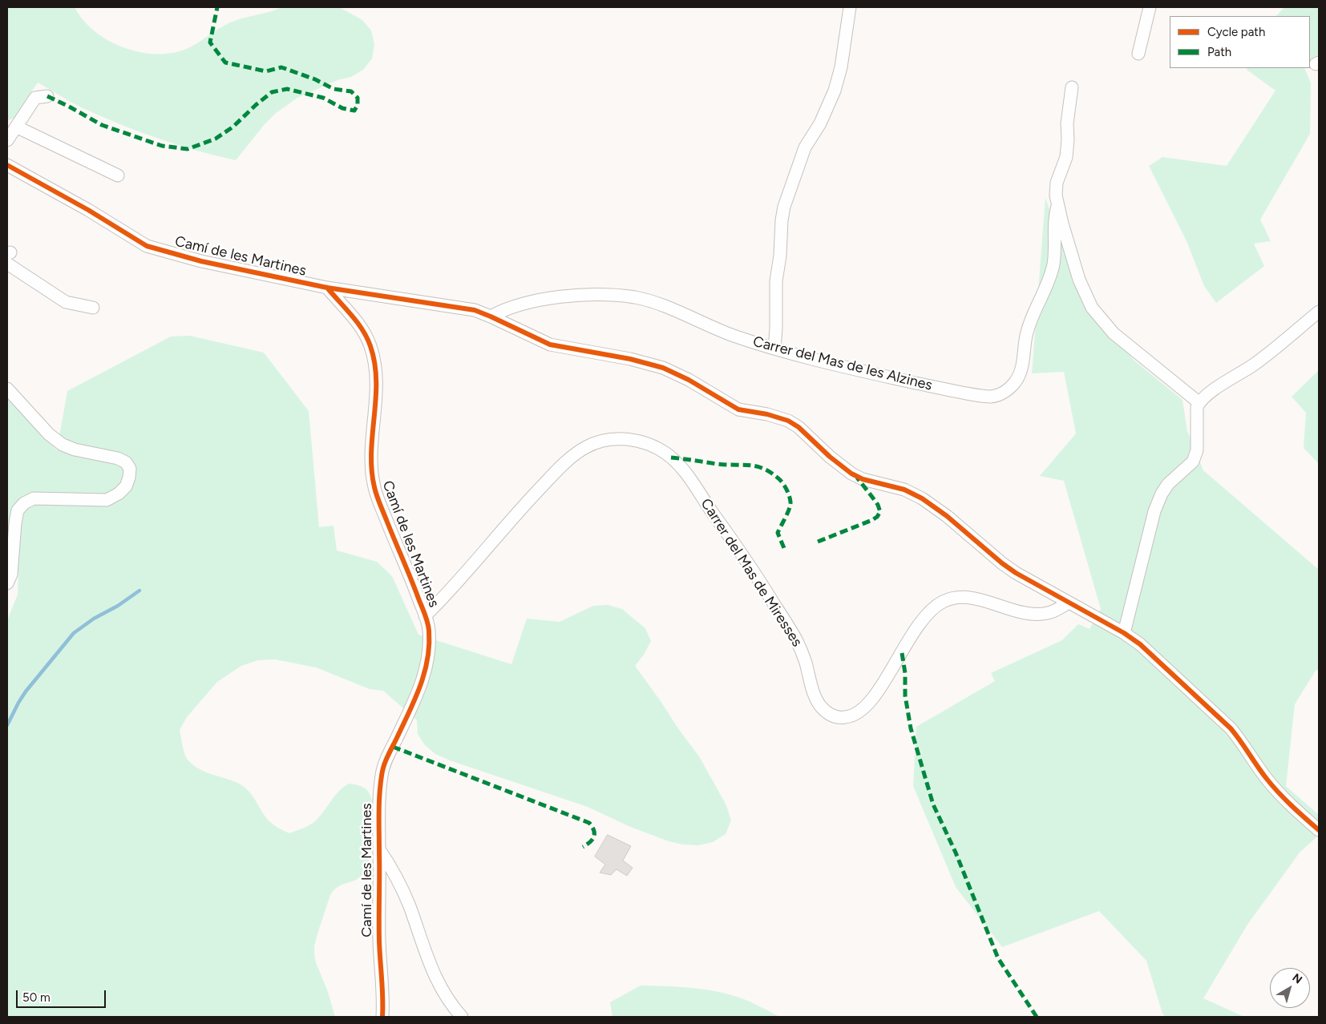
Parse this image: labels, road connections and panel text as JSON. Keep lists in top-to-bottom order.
{
  "streets": {
    "street": ["Camí de les Martines", "Carrer del Mas de les Alzines", "Carrer del Mas de Miresses"]
  },
  "crossings": [
    ["Camí de les Martines", "Carrer del Mas de Miresses"]
  ],
  "legend": ["Cycle path", "Path"],
  "scale_bar": "50 m",
  "north": "top right"
}
